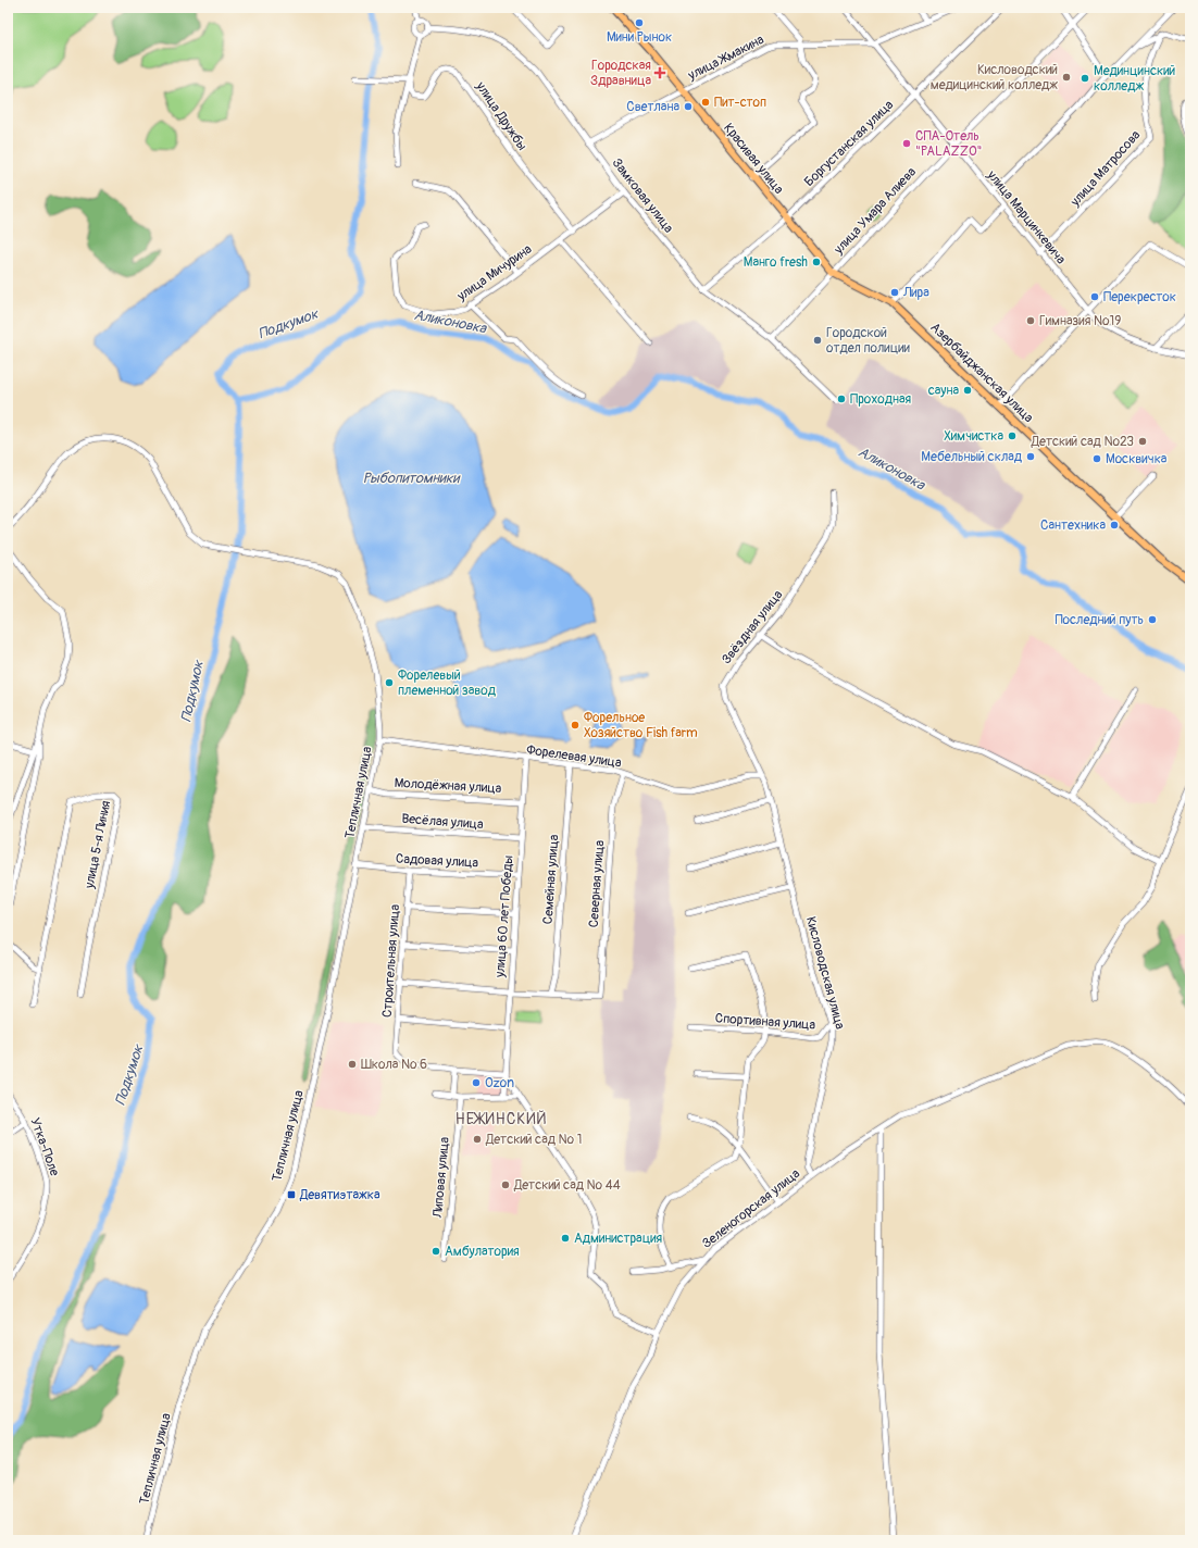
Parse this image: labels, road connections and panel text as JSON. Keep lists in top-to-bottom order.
{
  "streets": {
    "main road": ["Красивая улица", "Азербайджанская улица"],
    "street": [
      "улица Жмакина",
      "улица Дружбы",
      "Боргустанская улица",
      "улица Матросова",
      "Замковая улица",
      "улица Умара Алиева",
      "улица Марцинкевича",
      "улица Мичурина",
      "Звёздная улица",
      "Форелевая улица",
      "Молодёжная улица",
      "Тепличная улица",
      "Весёлая улица",
      "улица 5-я Линия",
      "Садовая улица",
      "Семейная улица",
      "Северная улица",
      "улица 60 лет Победы",
      "Строительная улица",
      "Кисловодская улица",
      "Спортивная улица",
      "Утка-Поле",
      "Липовая улица",
      "Зеленогорская улица"
    ]
  },
  "crossings": [
    ["улица Жмакина", "Красивая улица"],
    ["улица Жмакина", "Замковая улица"],
    ["улица Жмакина", "улица Марцинкевича"],
    ["улица Дружбы", "улица Мичурина"],
    ["Боргустанская улица", "Красивая улица"],
    ["Боргустанская улица", "Замковая улица"],
    ["Боргустанская улица", "улица Марцинкевича"],
    ["Красивая улица", "улица Умара Алиева"],
    ["Красивая улица", "Азербайджанская улица"],
    ["улица Матросова", "улица Марцинкевича"],
    ["Замковая улица", "улица Умара Алиева"],
    ["Замковая улица", "улица Мичурина"],
    ["улица Умара Алиева", "улица Марцинкевича"],
    ["Звёздная улица", "Форелевая улица"],
    ["Звёздная улица", "Кисловодская улица"],
    ["Форелевая улица", "Тепличная улица"],
    ["Форелевая улица", "Семейная улица"],
    ["Форелевая улица", "Северная улица"],
    ["Форелевая улица", "улица 60 лет Победы"],
    ["Форелевая улица", "Кисловодская улица"],
    ["Молодёжная улица", "Тепличная улица"],
    ["Молодёжная улица", "улица 60 лет Победы"],
    ["Тепличная улица", "Весёлая улица"],
    ["Тепличная улица", "Садовая улица"],
    ["Весёлая улица", "улица 60 лет Победы"],
    ["Садовая улица", "улица 60 лет Победы"],
    ["Садовая улица", "Строительная улица"],
    ["Семейная улица", "Северная улица"],
    ["Кисловодская улица", "Спортивная улица"],
    ["Кисловодская улица", "Зеленогорская улица"]
  ],
  "districts": ["НЕЖИНСКИЙ"],
  "water": ["Аликоновка", "Подкумок", "Рыбопитомники"],
  "places": {
    "other": [
      "Мини Рынок",
      "Кисловодский медицинский колледж",
      "Мединцинский колледж",
      "Пит-стоп",
      "Светлана",
      "СПА-Отель \"PALAZZO\"",
      "Манго fresh",
      "Лира",
      "Перекресток",
      "Гимназия №19",
      "Городской отдел полиции",
      "сауна",
      "Проходная",
      "Химчистка",
      "Детский сад №23",
      "Мебельный склад",
      "Москвичка",
      "Сантехника",
      "Последний путь",
      "Форелевый племенной завод",
      "Форельное Хозяйство Fish farm",
      "Школа № 6",
      "Ozon",
      "Детский сад № 1",
      "Детский сад № 44",
      "Администрация",
      "Амбулатория"
    ],
    "health": ["Городская Здравница"],
    "transit": ["Девятиэтажка"]
  }
}
